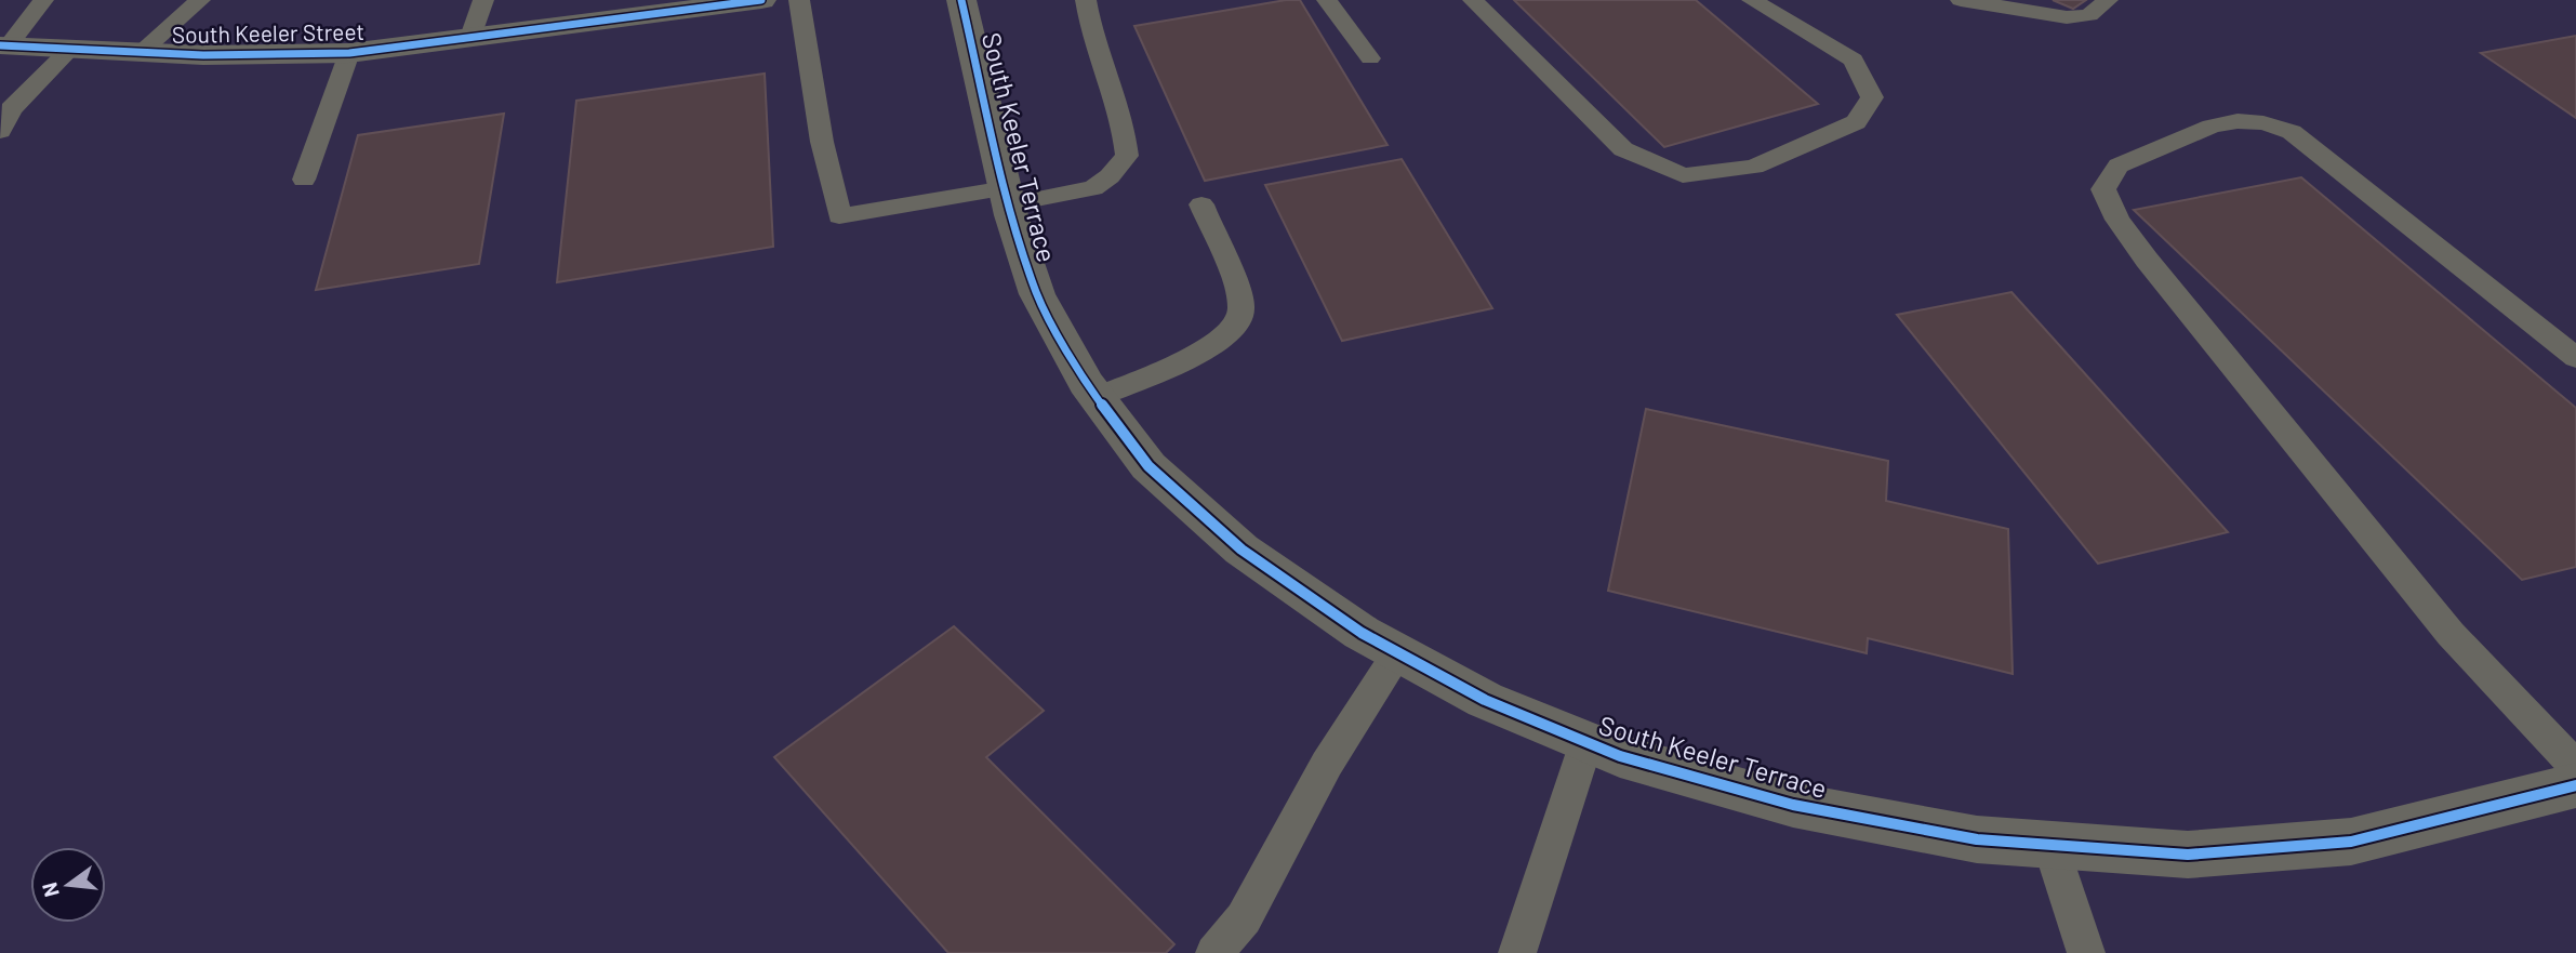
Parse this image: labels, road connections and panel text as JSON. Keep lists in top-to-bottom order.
{
  "streets": {
    "street": ["South Keeler Street", "South Keeler Terrace"]
  },
  "north": "left"
}
